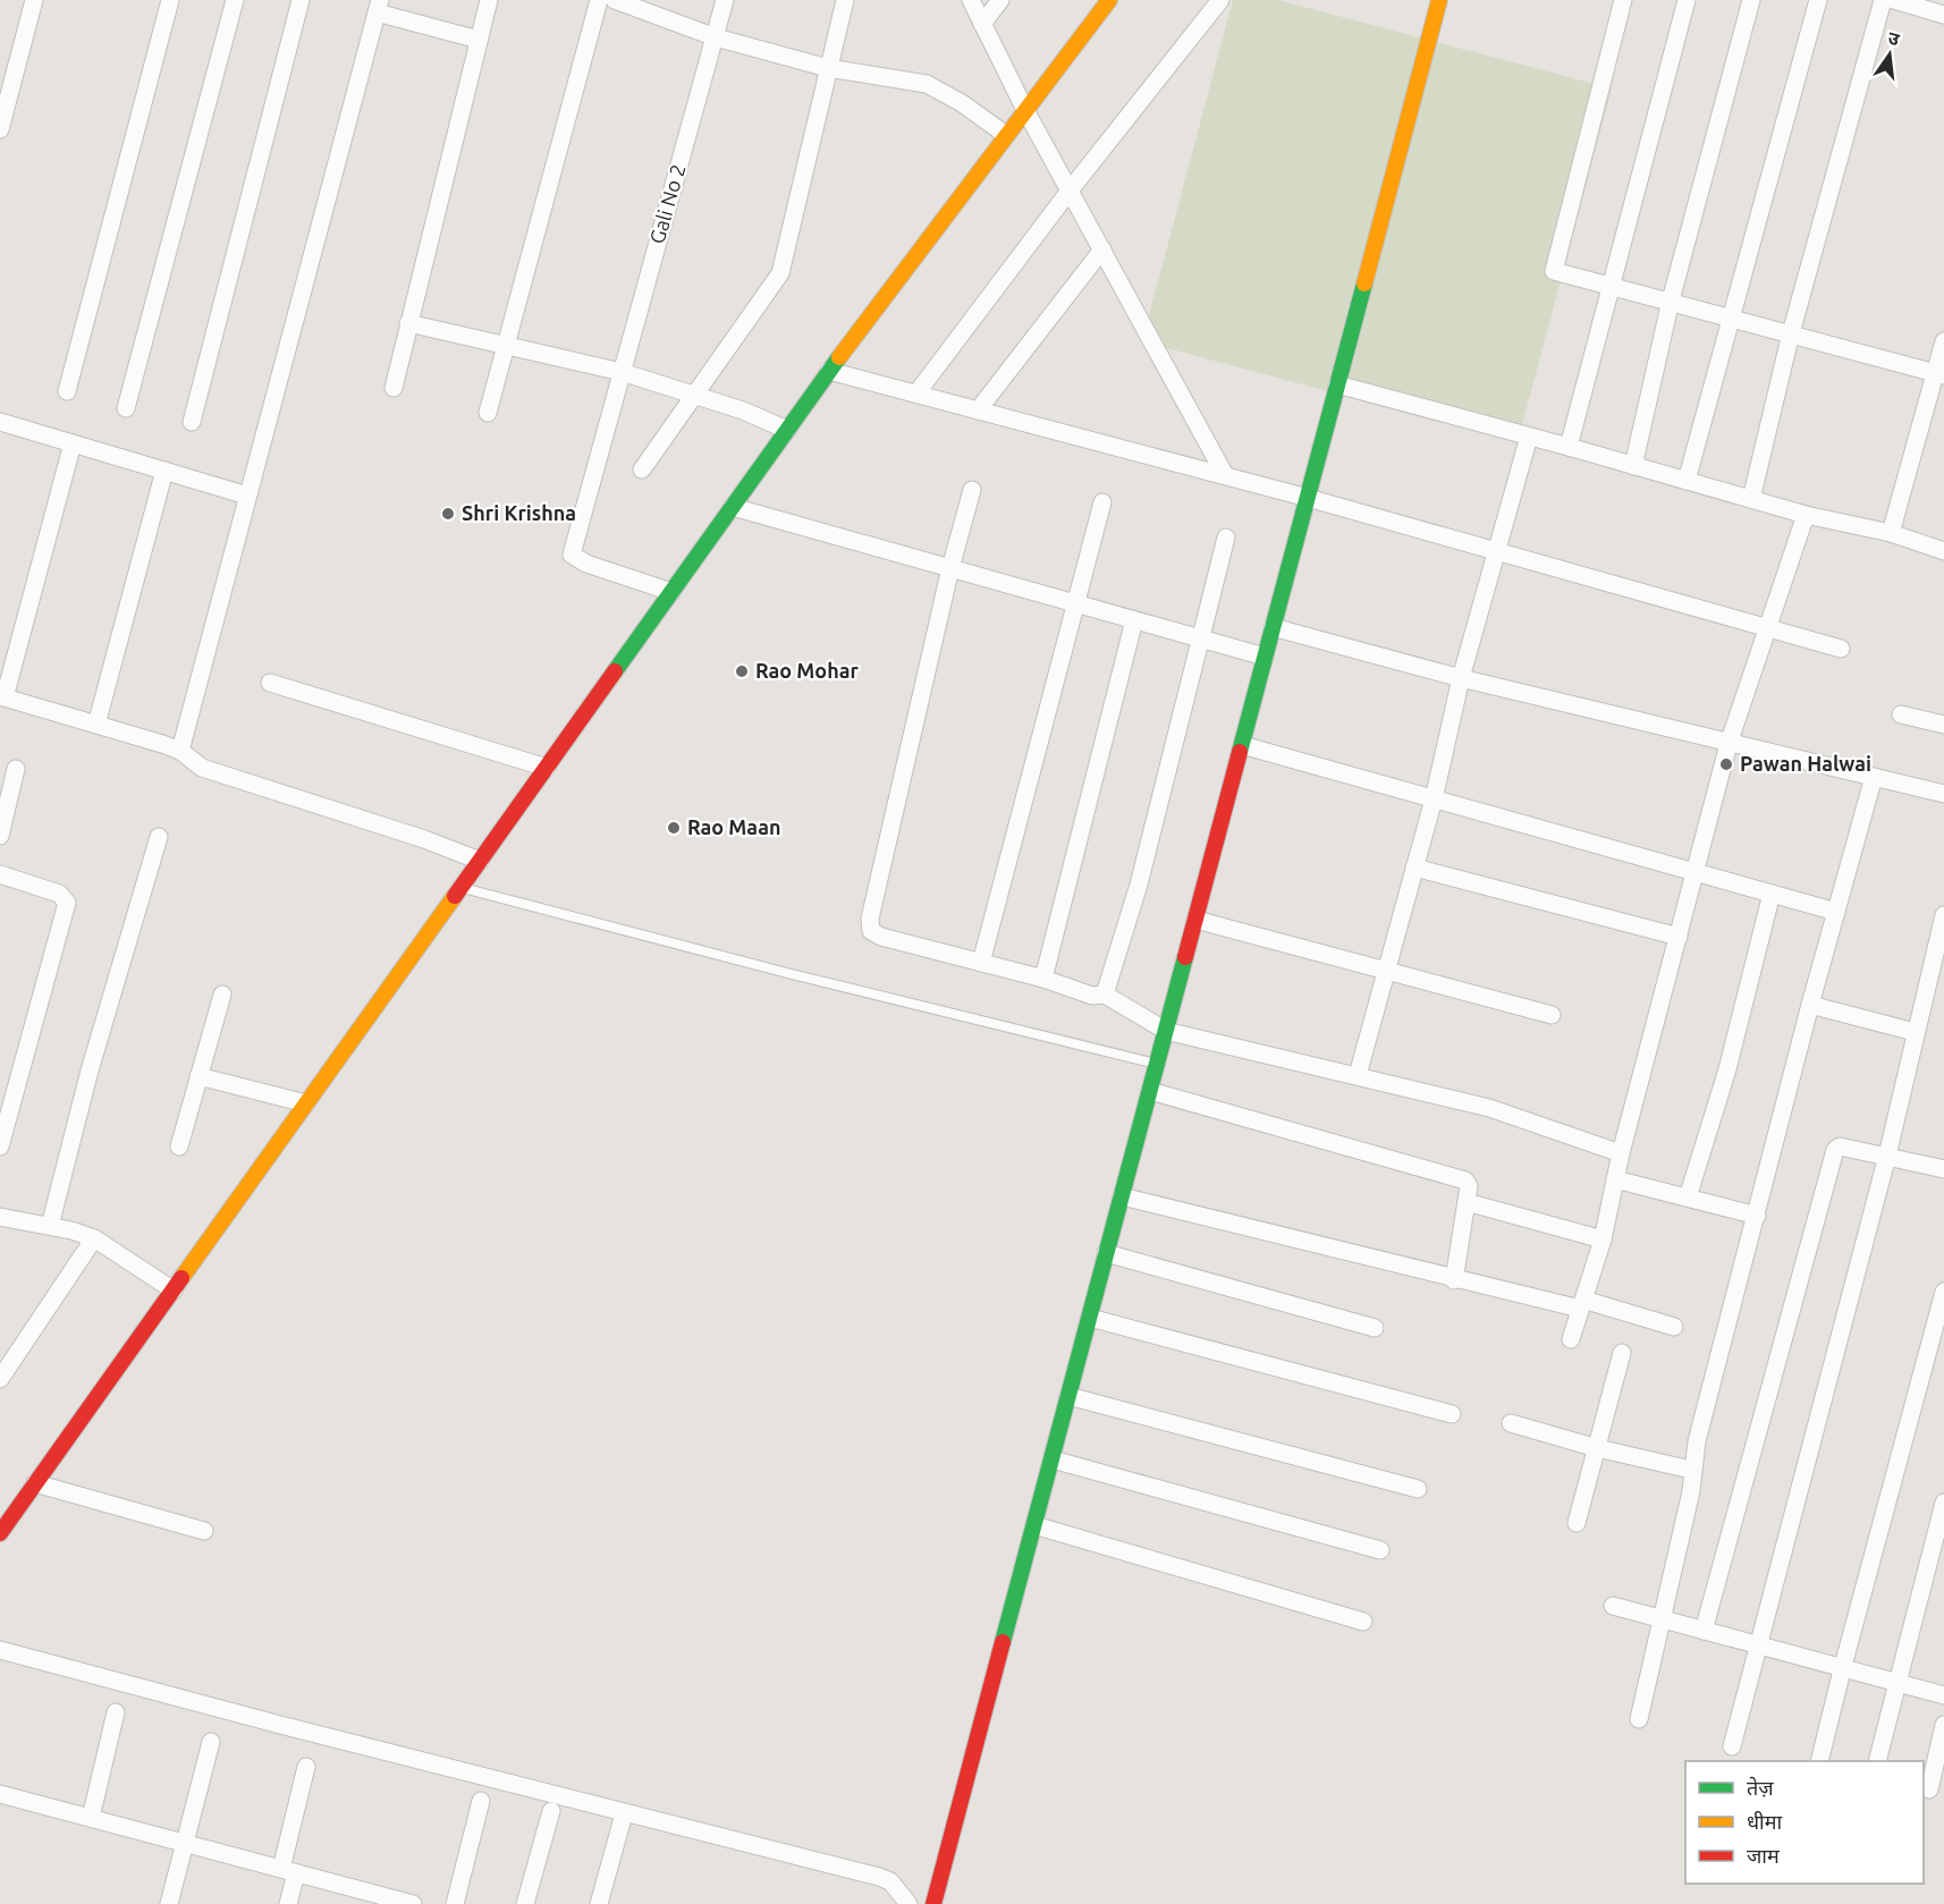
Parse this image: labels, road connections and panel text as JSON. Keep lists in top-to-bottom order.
{
  "streets": {
    "street": ["Gali No 2"]
  },
  "places": [
    "Shri Krishna",
    "Rao Mohar",
    "Pawan Halwai",
    "Rao Maan"
  ],
  "legend": ["तेज़", "धीमा", "जाम"],
  "north": "top"
}
